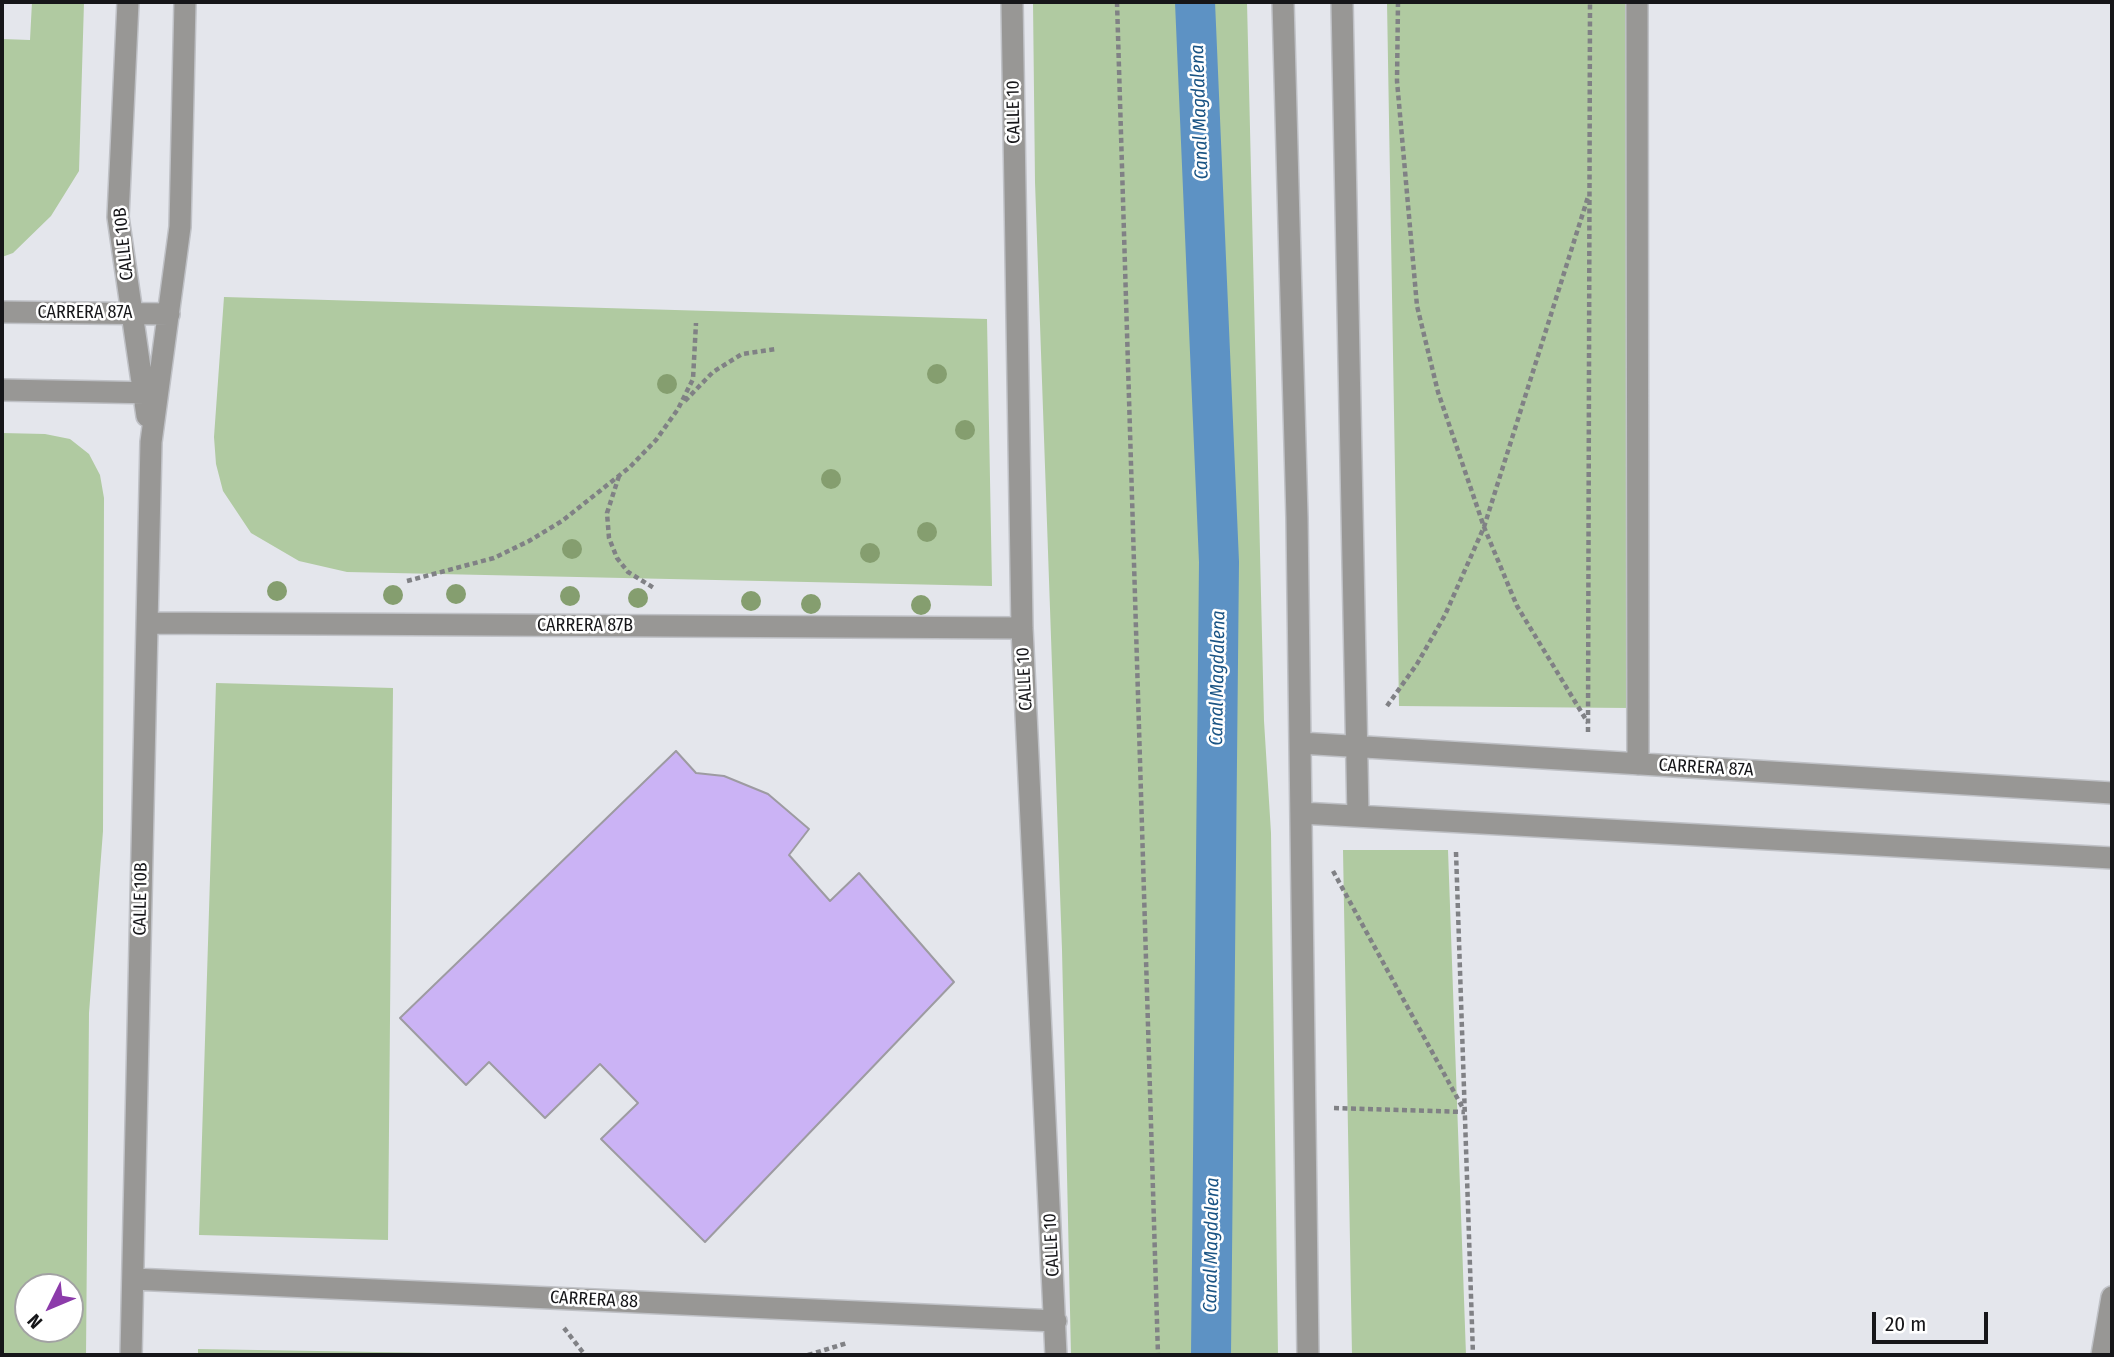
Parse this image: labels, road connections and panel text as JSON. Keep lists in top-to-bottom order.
{
  "streets": {
    "street": [
      "CALLE 10",
      "CALLE 10B",
      "CARRERA 87A",
      "CARRERA 87B",
      "CARRERA 88"
    ]
  },
  "crossings": [
    ["CALLE 10", "CARRERA 87B"],
    ["CALLE 10", "CARRERA 88"],
    ["CALLE 10B", "CARRERA 87A"],
    ["CALLE 10B", "CARRERA 87B"],
    ["CALLE 10B", "CARRERA 88"]
  ],
  "water": ["Canal Magdalena"],
  "scale_bar": "20 m",
  "north": "bottom left"
}
